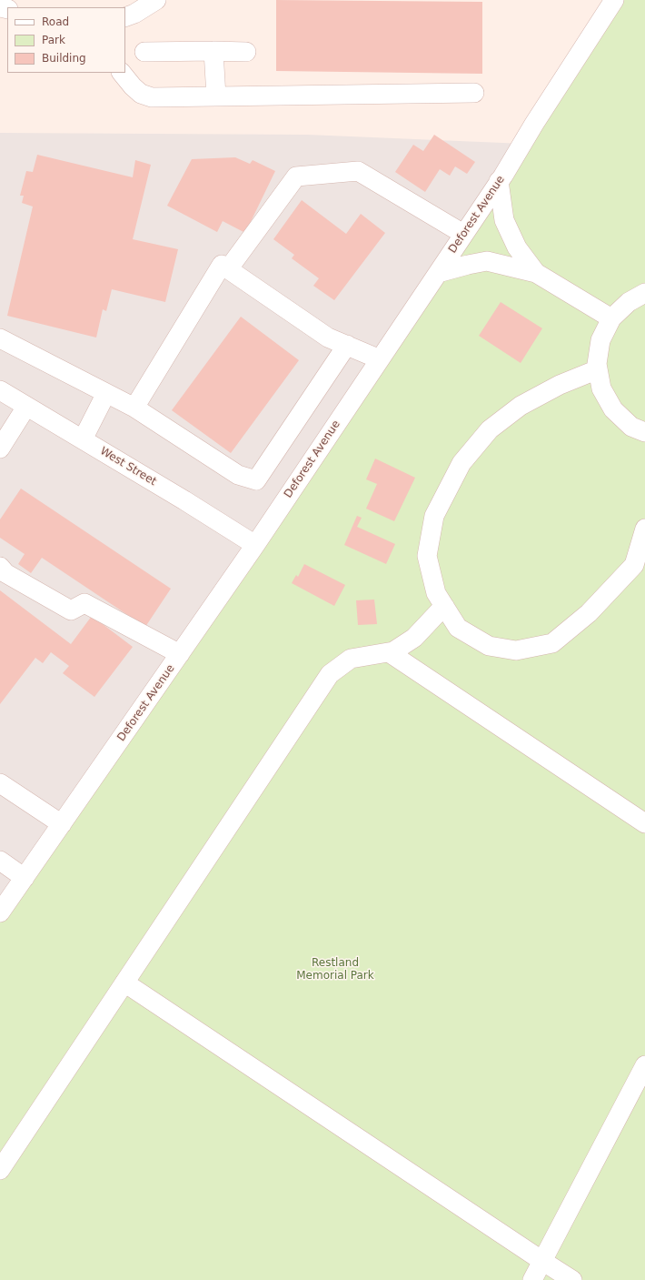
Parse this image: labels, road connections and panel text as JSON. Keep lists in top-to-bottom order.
{
  "streets": {
    "street": ["Deforest Avenue", "West Street"]
  },
  "crossings": [
    ["Deforest Avenue", "West Street"]
  ],
  "parks": ["Restland Memorial Park"],
  "legend": ["Road", "Park", "Building"]
}
